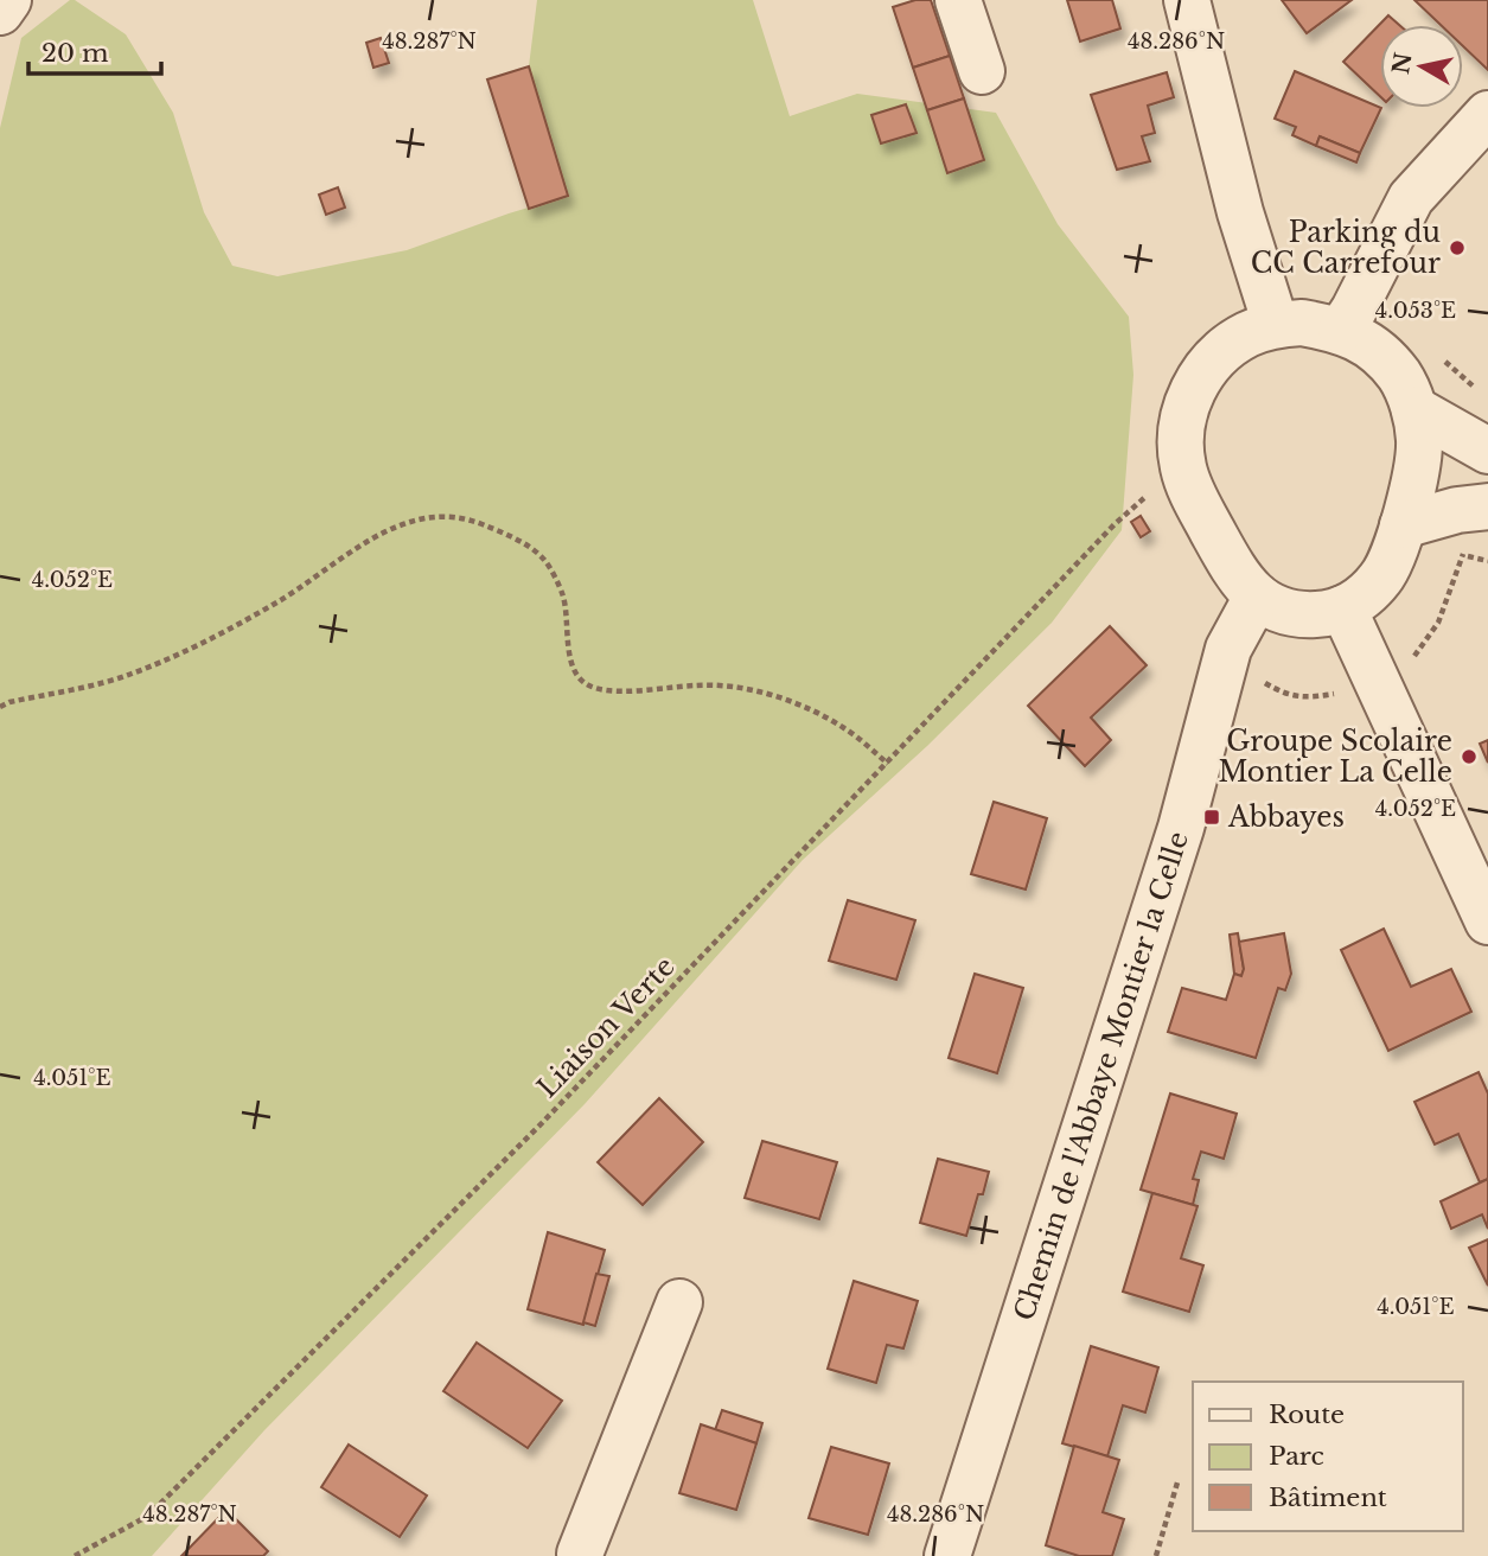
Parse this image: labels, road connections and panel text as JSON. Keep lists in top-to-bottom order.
{
  "streets": {
    "street": ["Chemin de l'Abbaye Montier la Celle"],
    "path": ["Liaison Verte"]
  },
  "places": {
    "other": ["Parking du CC Carrefour", "Groupe Scolaire Montier La Celle"],
    "transit": ["Abbayes"]
  },
  "legend": ["Route", "Parc", "Bâtiment"],
  "scale_bar": "20 m",
  "north": "left",
  "coordinates": [
    "48.287°N",
    "48.286°N",
    "4.053°E",
    "4.052°E",
    "4.051°E"
  ]
}
